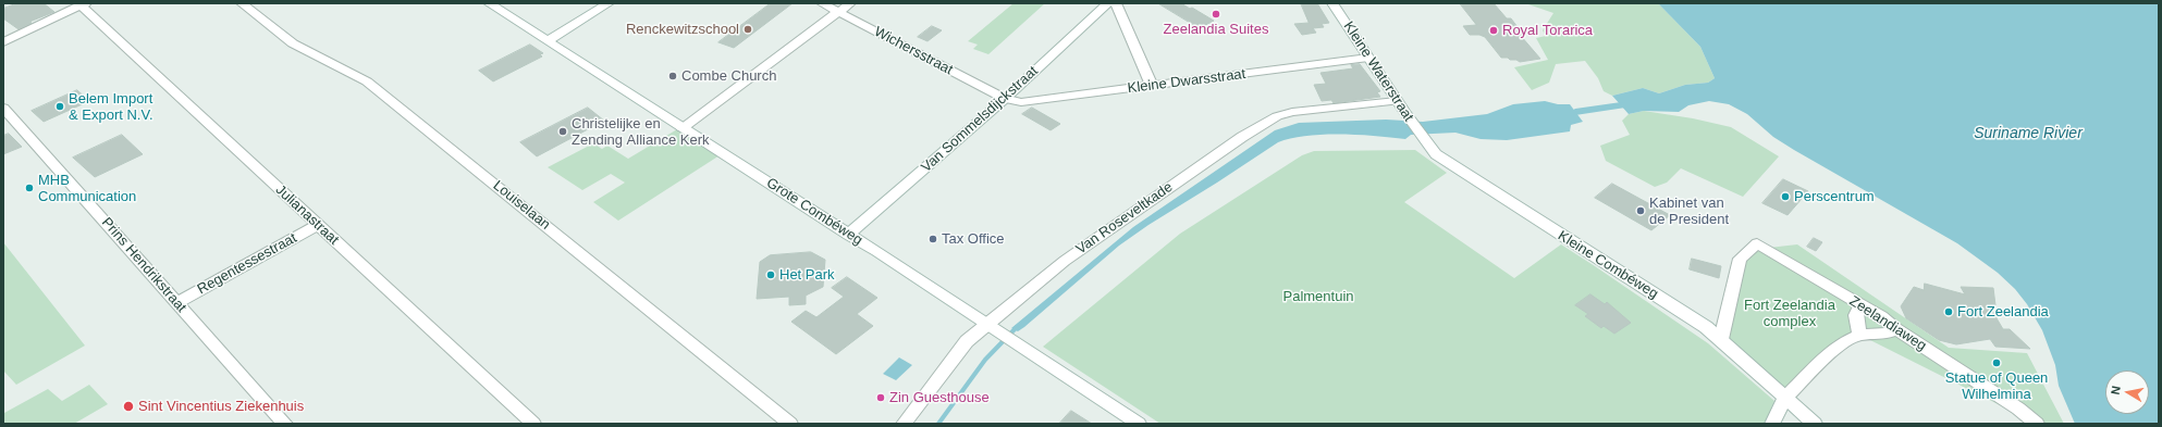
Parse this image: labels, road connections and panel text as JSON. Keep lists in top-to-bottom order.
{
  "streets": {
    "street": [
      "Wichersstraat",
      "Kleine Waterstraat",
      "Kleine Dwarsstraat",
      "Van Sommelsdijckstraat",
      "Louiselaan",
      "Grote Combéweg",
      "Julianastraat",
      "Van Roseveltkade",
      "Regentessestraat",
      "Prins Hendrikstraat",
      "Kleine Combéweg",
      "Zeelandiaweg"
    ]
  },
  "crossings": [
    ["Wichersstraat", "Kleine Dwarsstraat"],
    ["Wichersstraat", "Van Sommelsdijckstraat"],
    ["Kleine Waterstraat", "Kleine Dwarsstraat"],
    ["Kleine Waterstraat", "Van Roseveltkade"],
    ["Kleine Waterstraat", "Kleine Combéweg"],
    ["Kleine Dwarsstraat", "Van Sommelsdijckstraat"],
    ["Van Sommelsdijckstraat", "Grote Combéweg"],
    ["Grote Combéweg", "Van Roseveltkade"],
    ["Julianastraat", "Regentessestraat"],
    ["Regentessestraat", "Prins Hendrikstraat"],
    ["Kleine Combéweg", "Zeelandiaweg"]
  ],
  "water": ["Suriname Rivier"],
  "parks": ["Palmentuin", "Fort Zeelandia complex"],
  "places": [
    "Zeelandia Suites",
    "Renckewitzschool",
    "Royal Torarica",
    "Combe Church",
    "Belem Import & Export N.V.",
    "Christelijke en Zending Alliance Kerk",
    "MHB Communication",
    "Perscentrum",
    "Kabinet van de President",
    "Tax Office",
    "Het Park",
    "Fort Zeelandia",
    "Statue of Queen Wilhelmina",
    "Zin Guesthouse",
    "Sint Vincentius Ziekenhuis"
  ],
  "north": "left"
}
